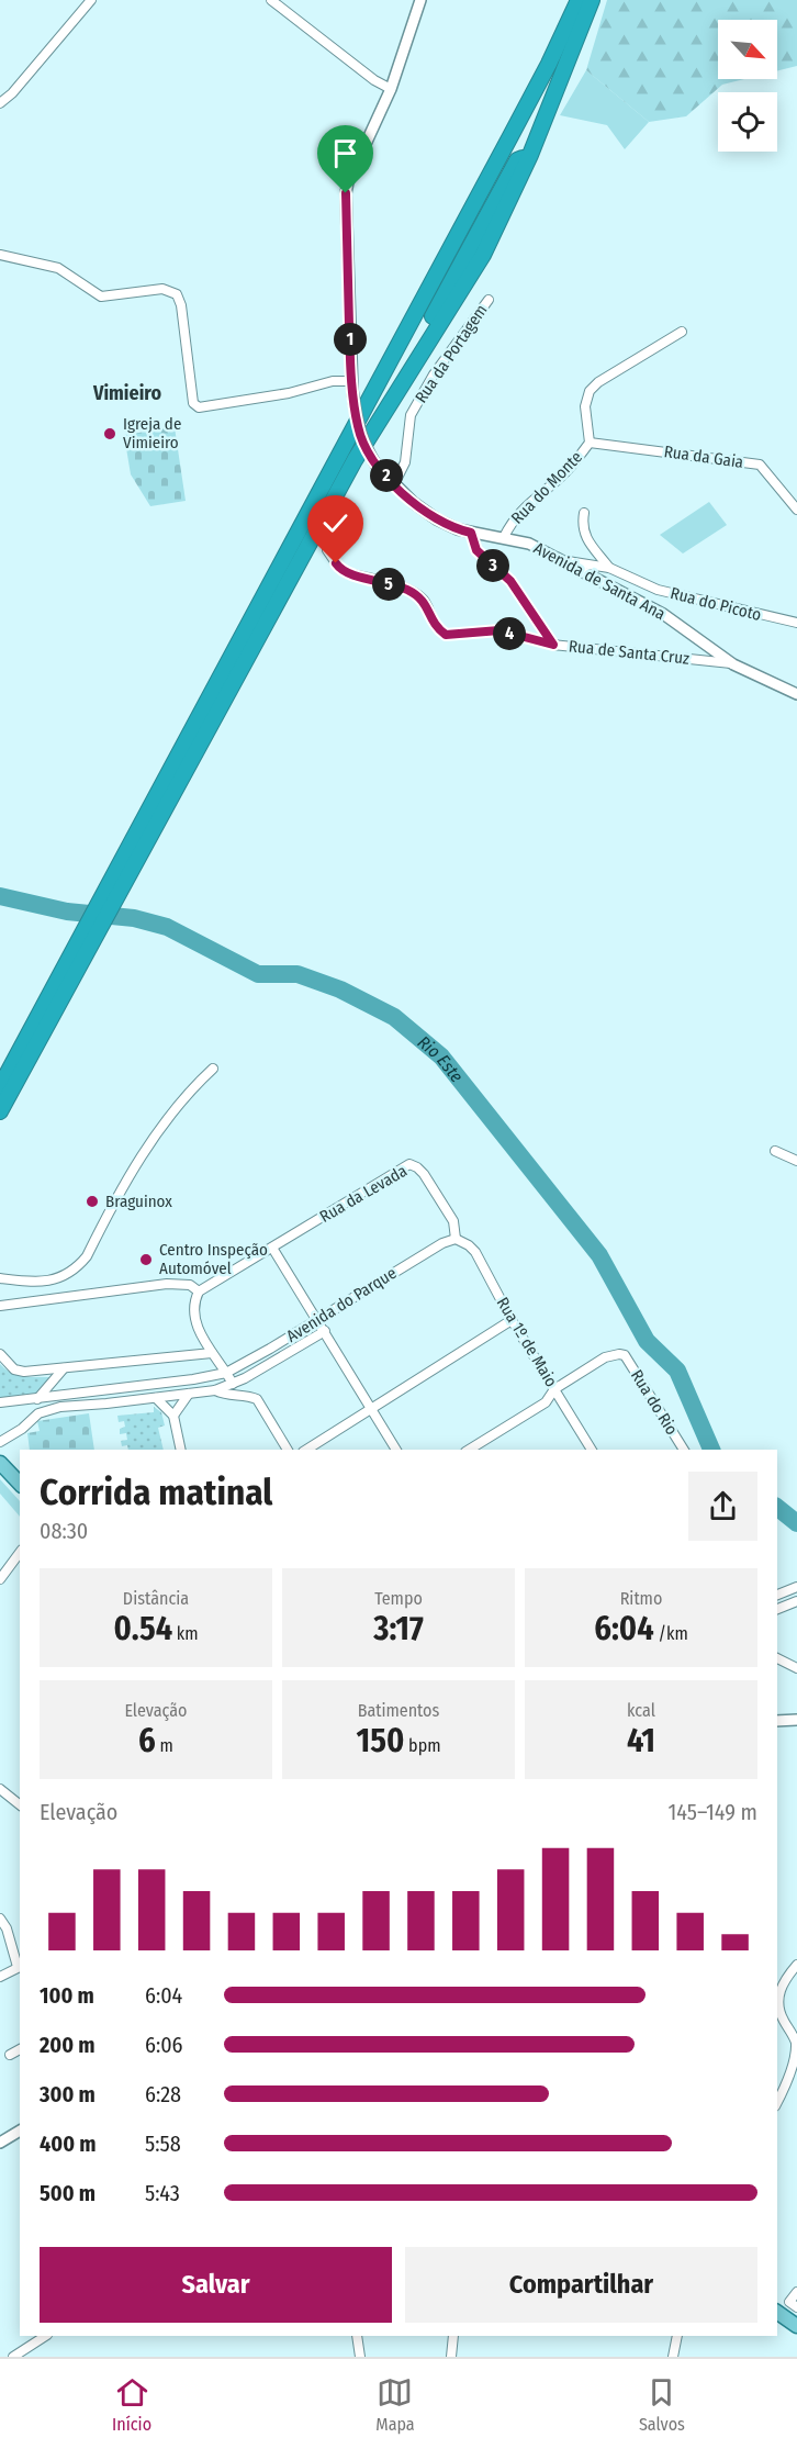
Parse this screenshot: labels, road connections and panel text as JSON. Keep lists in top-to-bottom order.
{
  "streets": {
    "street": [
      "Rua da Portagem",
      "Rua da Gaia",
      "Rua do Monte",
      "Avenida de Santa Ana",
      "Rua do Picoto",
      "Rua de Santa Cruz",
      "Rua da Levada",
      "Avenida do Parque",
      "Rua 1º de Maio",
      "Rua do Rio"
    ]
  },
  "crossings": [
    ["Rua da Portagem", "Avenida de Santa Ana"],
    ["Rua da Gaia", "Rua do Monte"],
    ["Rua do Monte", "Avenida de Santa Ana"],
    ["Avenida de Santa Ana", "Rua do Picoto"],
    ["Avenida de Santa Ana", "Rua de Santa Cruz"],
    ["Rua da Levada", "Avenida do Parque"],
    ["Rua da Levada", "Rua 1º de Maio"],
    ["Avenida do Parque", "Rua 1º de Maio"],
    ["Rua 1º de Maio", "Rua do Rio"]
  ],
  "districts": ["Vimieiro"],
  "water": ["Rio Este"],
  "places": ["Igreja de Vimieiro", "Braguinox", "Centro Inspeção Automóvel"],
  "north": "bottom right",
  "page": {
    "pins": [
      "1",
      "2",
      "3",
      "5",
      "4"
    ],
    "heading": ["Corrida matinal", "08:30"],
    "stats": [
      ["Distância", "0.54 km"],
      ["Tempo", "3:17"],
      ["Ritmo", "6:04 /km"],
      ["Elevação", "6 m"],
      ["Batimentos", "150 bpm"],
      ["kcal", "41"]
    ],
    "chart": ["Elevação", "145–149 m"],
    "list": [
      {
        "name": "100 m",
        "note": "6:04"
      },
      {
        "name": "200 m",
        "note": "6:06"
      },
      {
        "name": "300 m",
        "note": "6:28"
      },
      {
        "name": "400 m",
        "note": "5:58"
      },
      {
        "name": "500 m",
        "note": "5:43"
      }
    ],
    "buttons": ["Salvar", "Compartilhar"],
    "tabs": ["Início", "Mapa", "Salvos"]
  }
}
